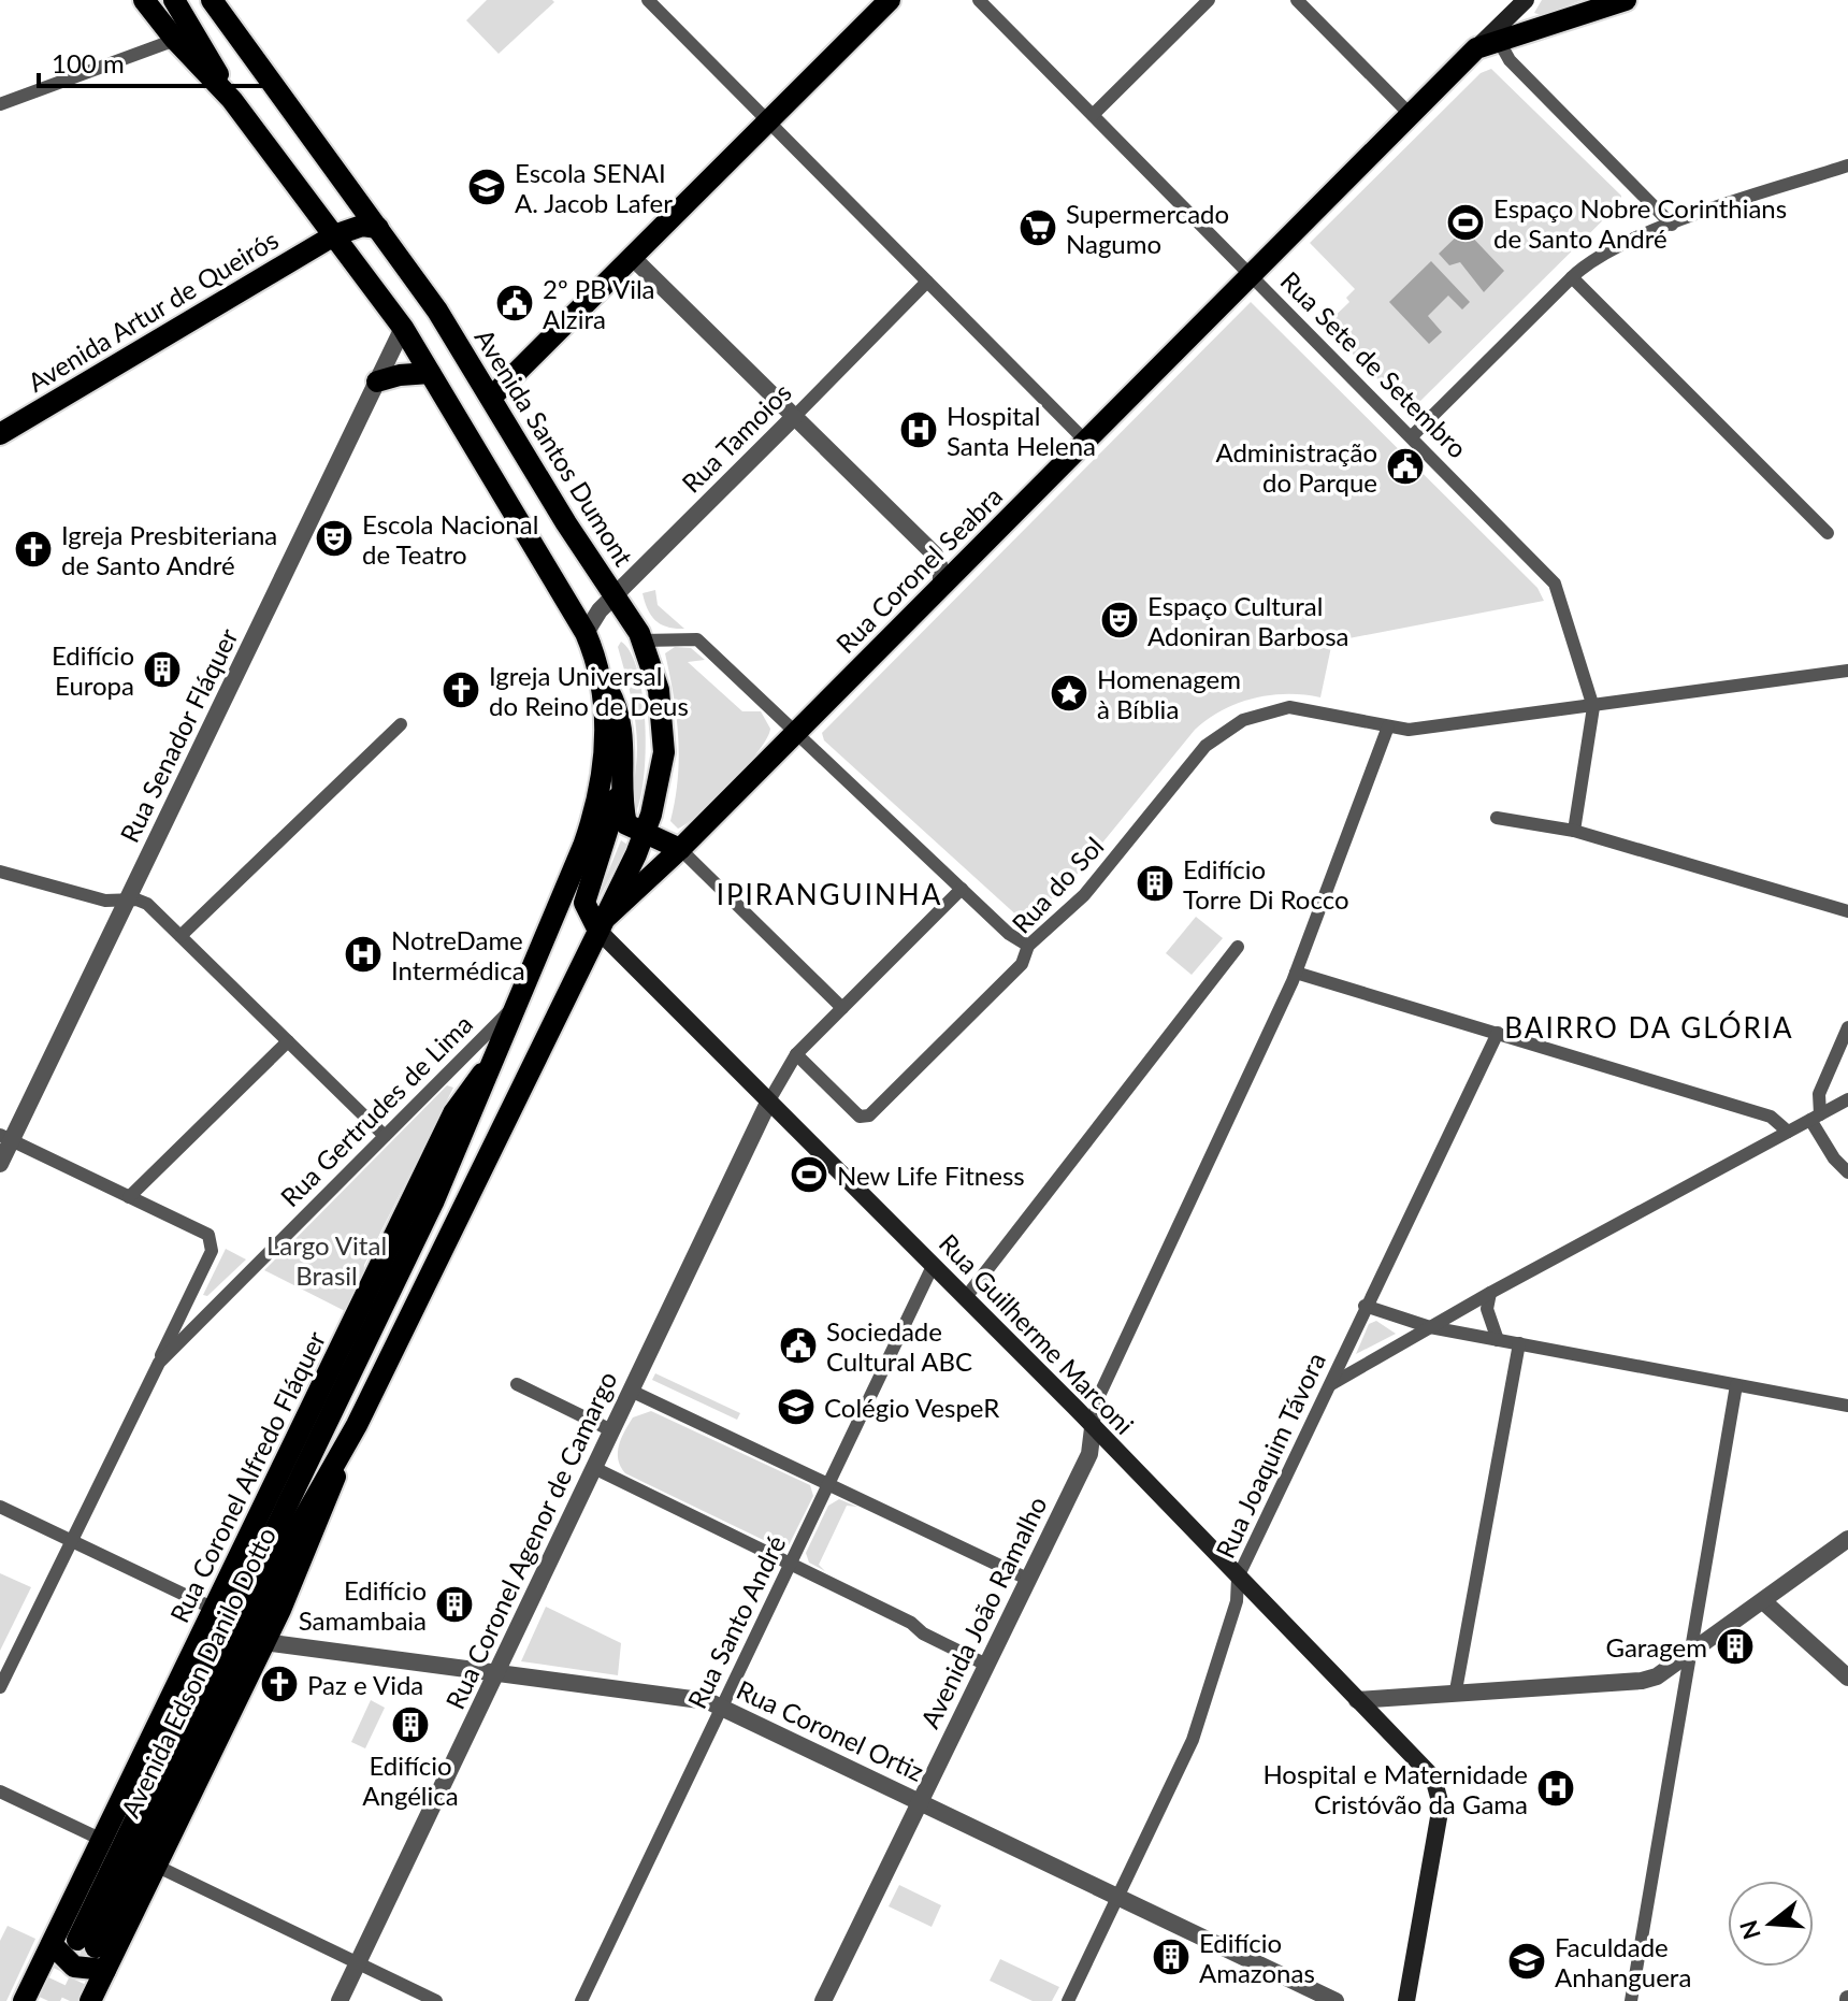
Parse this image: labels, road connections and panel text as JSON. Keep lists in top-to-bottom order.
{
  "streets": {
    "main road": [
      "Avenida Artur de Queirós",
      "Avenida Santos Dumont",
      "Rua Coronel Seabra",
      "Rua Guilherme Marconi",
      "Rua Coronel Alfredo Fláquer",
      "Avenida Edson Danilo Dotto"
    ],
    "street": [
      "Rua Sete de Setembro",
      "Rua Tamoios",
      "Rua Senador Fláquer",
      "Rua do Sol",
      "Rua Gertrudes de Lima",
      "Rua Joaquim Távora",
      "Rua Coronel Agenor de Camargo",
      "Avenida João Ramalho",
      "Rua Santo André",
      "Rua Coronel Ortiz"
    ]
  },
  "crossings": [
    ["Avenida Artur de Queirós", "Avenida Santos Dumont"],
    ["Rua Sete de Setembro", "Rua Coronel Seabra"],
    ["Rua Sete de Setembro", "Rua do Sol"],
    ["Rua Tamoios", "Avenida Santos Dumont"],
    ["Avenida Santos Dumont", "Rua Coronel Seabra"],
    ["Avenida Santos Dumont", "Rua Guilherme Marconi"],
    ["Rua Coronel Seabra", "Rua Guilherme Marconi"],
    ["Rua Gertrudes de Lima", "Rua Coronel Alfredo Fláquer"],
    ["Rua Guilherme Marconi", "Rua Joaquim Távora"],
    ["Rua Guilherme Marconi", "Rua Coronel Agenor de Camargo"],
    ["Rua Guilherme Marconi", "Avenida João Ramalho"],
    ["Rua Guilherme Marconi", "Rua Santo André"],
    ["Rua Joaquim Távora", "Rua Coronel Ortiz"],
    ["Rua Coronel Alfredo Fláquer", "Avenida Edson Danilo Dotto"],
    ["Rua Coronel Agenor de Camargo", "Rua Coronel Ortiz"],
    ["Avenida João Ramalho", "Rua Coronel Ortiz"],
    ["Rua Santo André", "Rua Coronel Ortiz"]
  ],
  "districts": ["IPIRANGUINHA", "BAIRRO DA GLÓRIA"],
  "parks": ["Largo Vital Brasil"],
  "places": {
    "school or university": ["Escola SENAI A. Jacob Lafer", "Colégio VespeR", "Faculdade Anhanguera"],
    "sports": ["Espaço Nobre Corinthians de Santo André", "New Life Fitness"],
    "supermarket": ["Supermercado Nagumo"],
    "public building": ["2º PB Vila Alzira", "Administração do Parque", "Sociedade Cultural ABC"],
    "hospital": ["Hospital Santa Helena", "NotreDame Intermédica", "Hospital e Maternidade Cristóvão da Gama"],
    "theatre": ["Escola Nacional de Teatro", "Espaço Cultural Adoniran Barbosa"],
    "church": ["Igreja Presbiteriana de Santo André", "Igreja Universal do Reino de Deus", "Paz e Vida"],
    "building": [
      "Edifício Europa",
      "Edifício Torre Di Rocco",
      "Edifício Samambaia",
      "Garagem",
      "Edifício Angélica",
      "Edifício Amazonas"
    ],
    "place": ["Homenagem à Bíblia"]
  },
  "scale_bar": "100 m",
  "north": "left"
}
